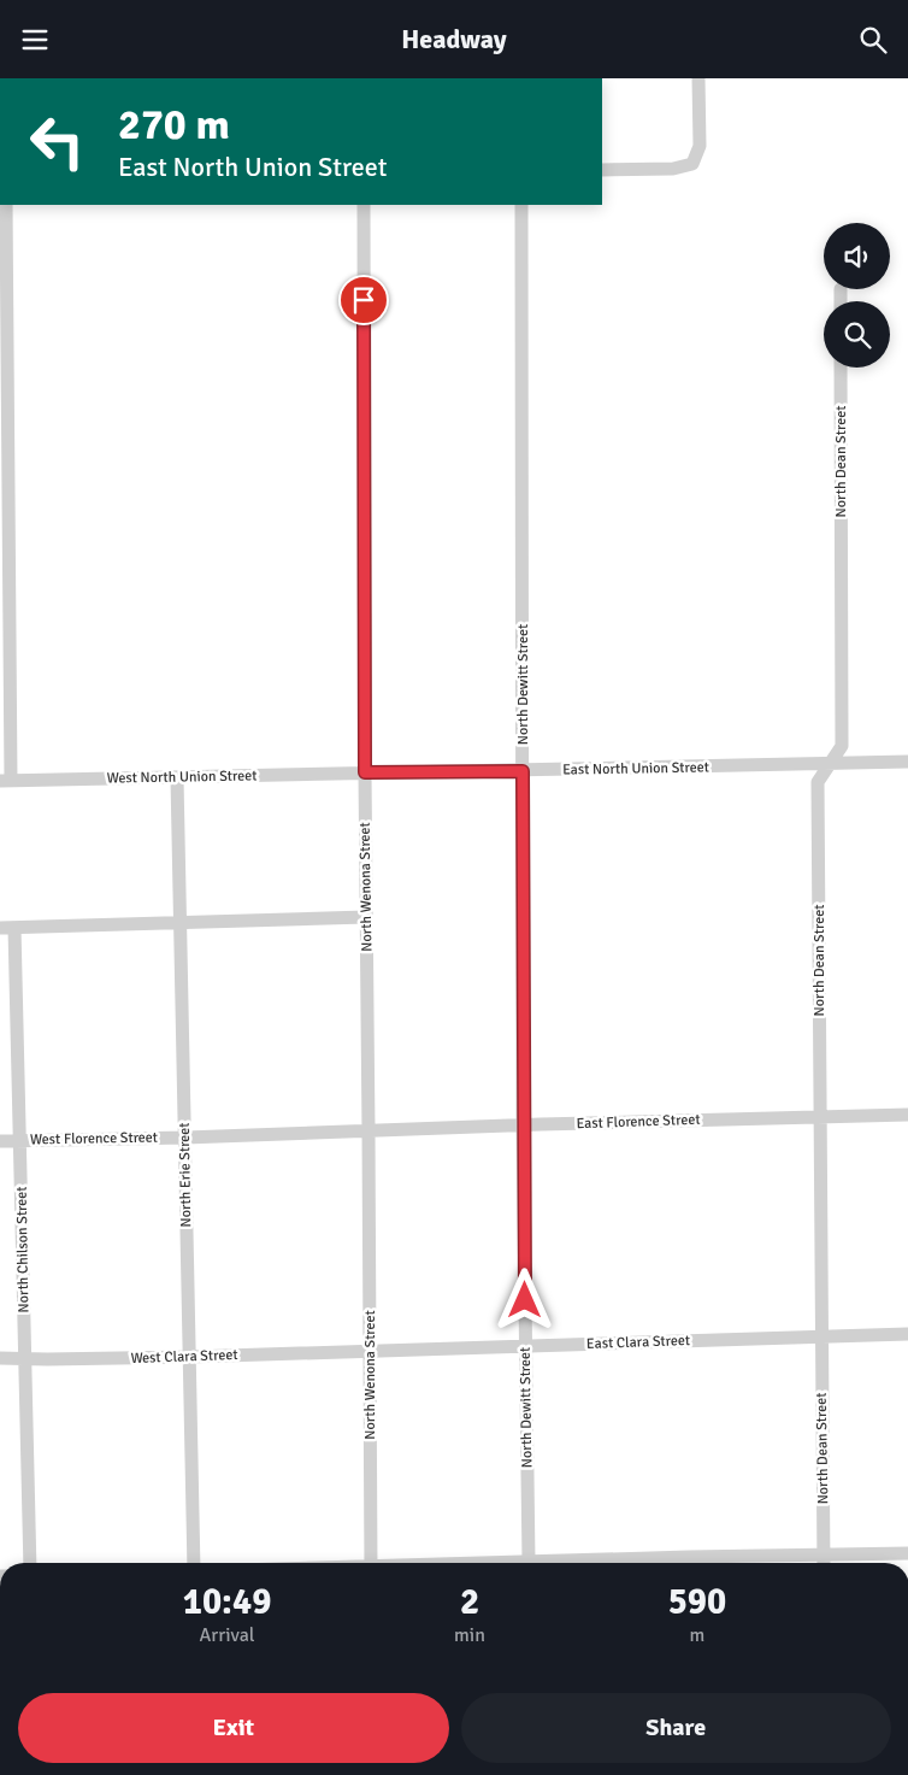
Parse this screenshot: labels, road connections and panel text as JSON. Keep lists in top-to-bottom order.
{
  "streets": {
    "street": [
      "North Dean Street",
      "North Dewitt Street",
      "East North Union Street",
      "West North Union Street",
      "North Wenona Street",
      "East Florence Street",
      "West Florence Street",
      "North Erie Street",
      "North Chilson Street",
      "East Clara Street",
      "West Clara Street"
    ]
  },
  "crossings": [
    ["North Dean Street", "East North Union Street"],
    ["North Dean Street", "East Florence Street"],
    ["North Dean Street", "East Clara Street"],
    ["North Dewitt Street", "East North Union Street"],
    ["North Dewitt Street", "East Florence Street"],
    ["North Dewitt Street", "East Clara Street"],
    ["East North Union Street", "West North Union Street"],
    ["East North Union Street", "North Wenona Street"],
    ["West North Union Street", "North Wenona Street"],
    ["West North Union Street", "North Erie Street"],
    ["North Wenona Street", "East Florence Street"],
    ["North Wenona Street", "West Florence Street"],
    ["North Wenona Street", "East Clara Street"],
    ["North Wenona Street", "West Clara Street"],
    ["East Florence Street", "West Florence Street"],
    ["West Florence Street", "North Erie Street"],
    ["West Florence Street", "North Chilson Street"],
    ["North Erie Street", "West Clara Street"],
    ["North Chilson Street", "West Clara Street"],
    ["East Clara Street", "West Clara Street"]
  ],
  "page": {
    "header": "Headway",
    "turn": ["270 m", "East North Union Street"],
    "eta": [
      "10:49",
      "Arrival",
      "2",
      "min",
      "590",
      "m"
    ],
    "buttons": ["Exit", "Share"]
  }
}
